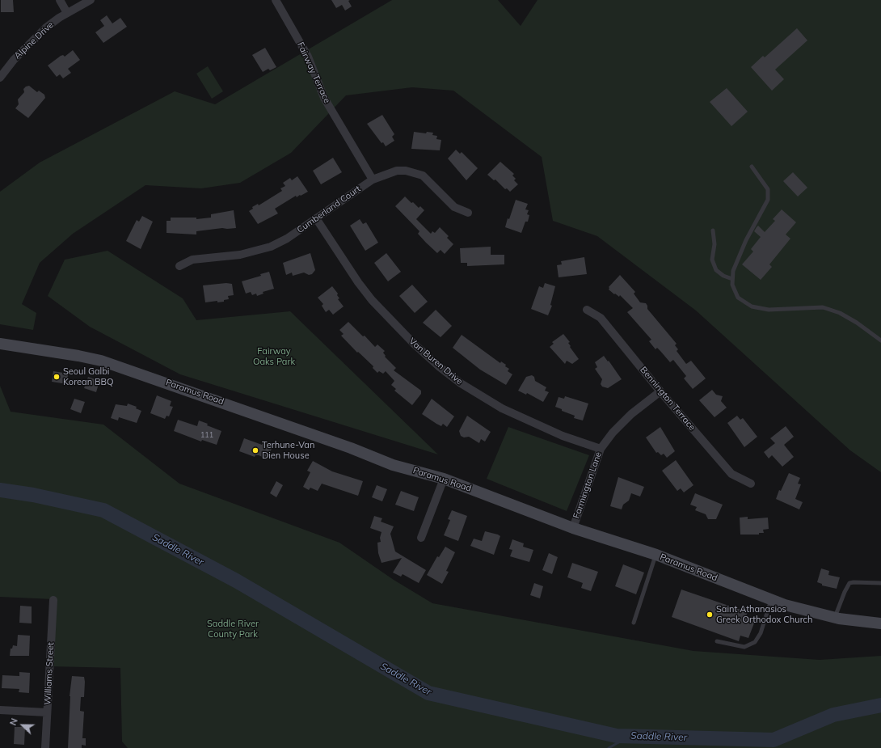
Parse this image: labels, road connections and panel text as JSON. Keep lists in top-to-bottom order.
{
  "streets": {
    "main road": ["Paramus Road"],
    "street": [
      "Alpine Drive",
      "Fairway Terrace",
      "Cumberland Court",
      "Van Buren Drive",
      "Bennington Terrace",
      "Farmington Lane",
      "Williams Street"
    ]
  },
  "crossings": [
    ["Fairway Terrace", "Cumberland Court"],
    ["Cumberland Court", "Van Buren Drive"],
    ["Van Buren Drive", "Farmington Lane"],
    ["Paramus Road", "Farmington Lane"],
    ["Bennington Terrace", "Farmington Lane"]
  ],
  "water": ["Saddle River"],
  "parks": ["Fairway Oaks Park", "Saddle River County Park"],
  "places": ["Seoul Galbi Korean BBQ", "Terhune-Van Dien House", "Saint Athanasios Greek Orthodox Church"],
  "house_numbers": ["111"],
  "north": "left"
}
